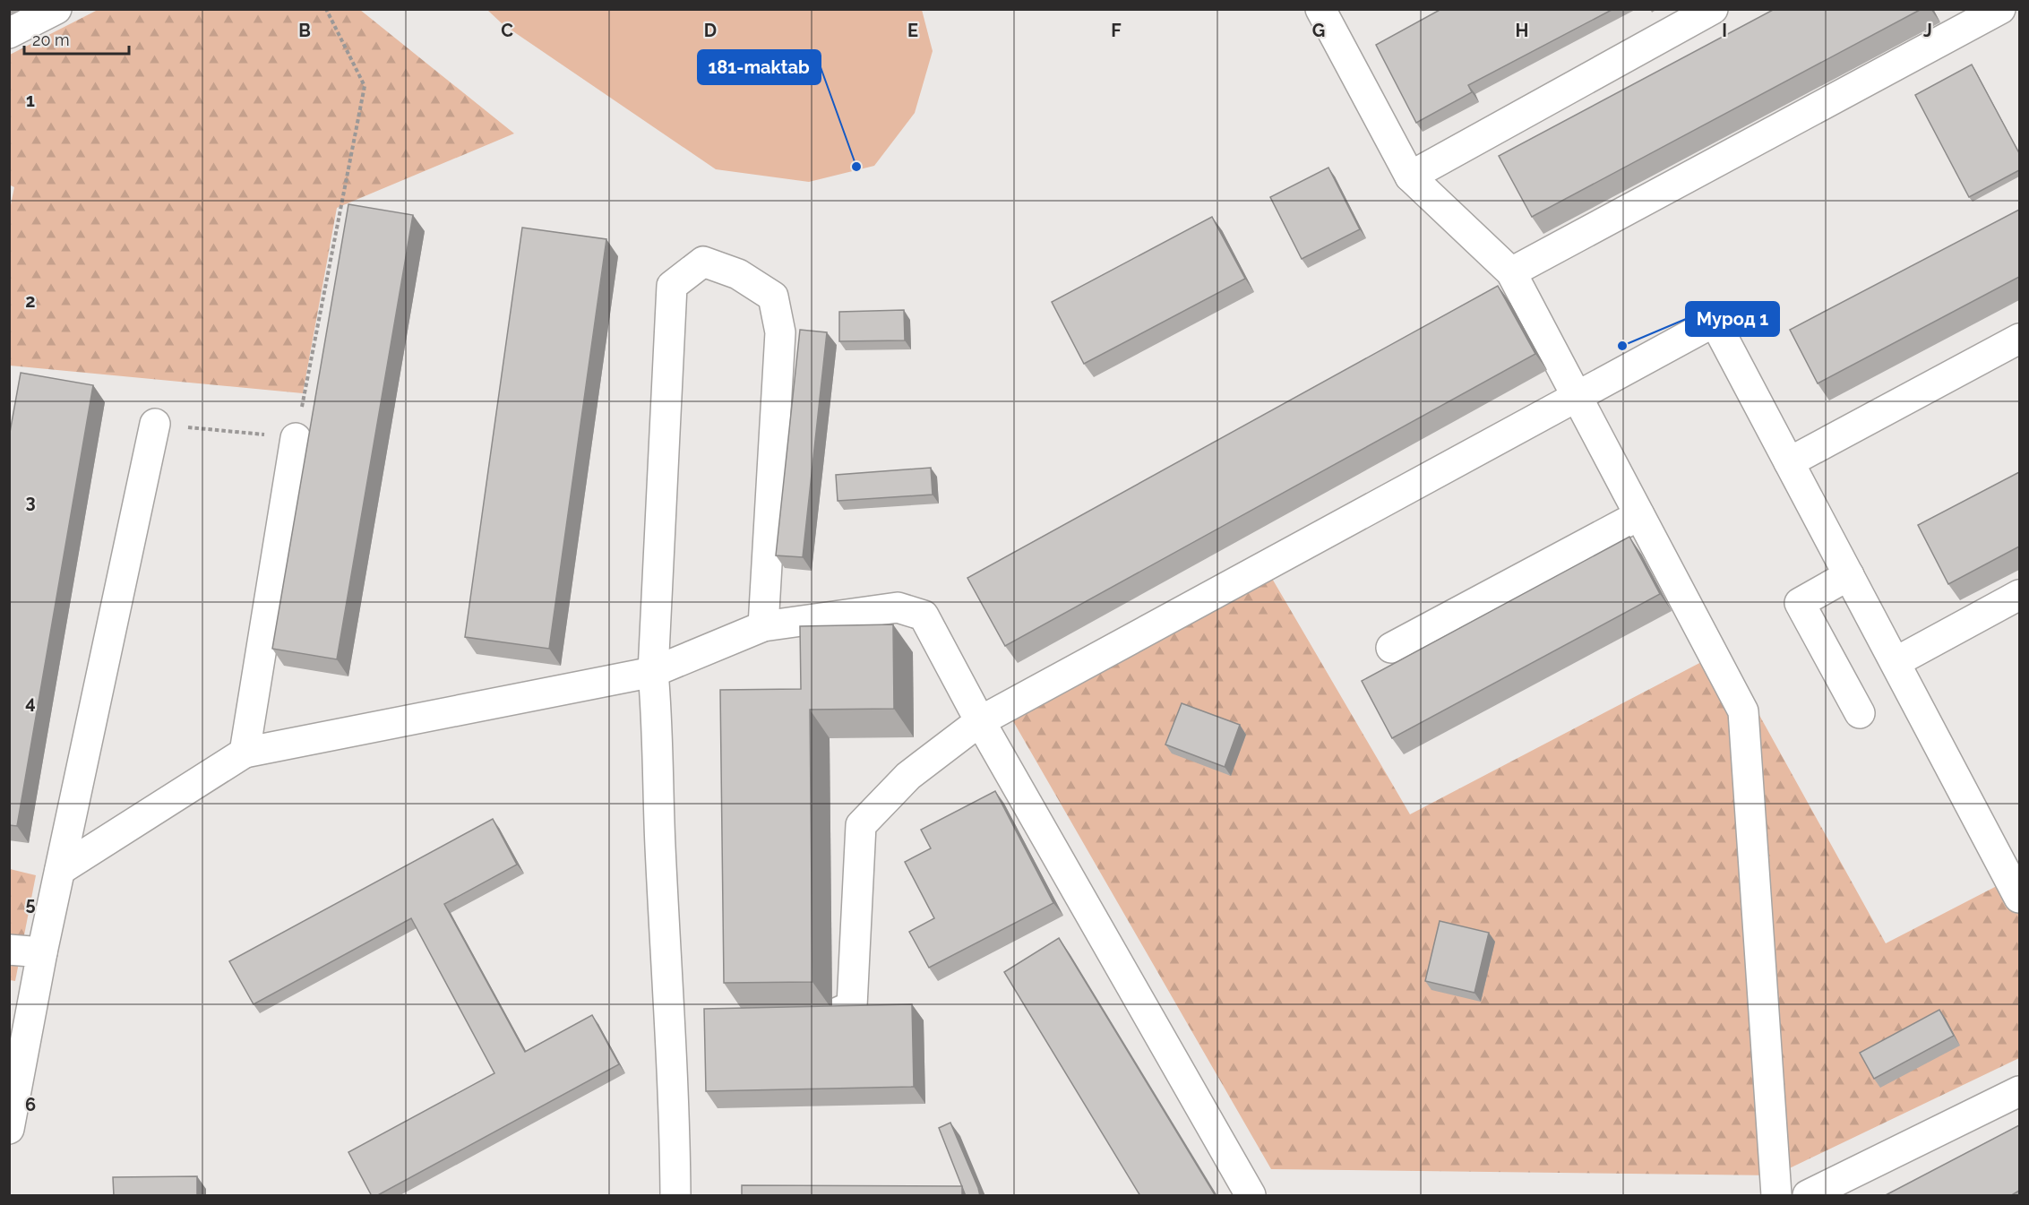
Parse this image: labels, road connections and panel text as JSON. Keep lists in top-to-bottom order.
{
  "places": ["181-maktab", "Мурод 1"],
  "scale_bar": "20 m",
  "grid": {
    "columns": [
      "B",
      "C",
      "D",
      "E",
      "F",
      "G",
      "H",
      "I",
      "J"
    ],
    "rows": [
      "1",
      "2",
      "3",
      "4",
      "5",
      "6"
    ]
  }
}
